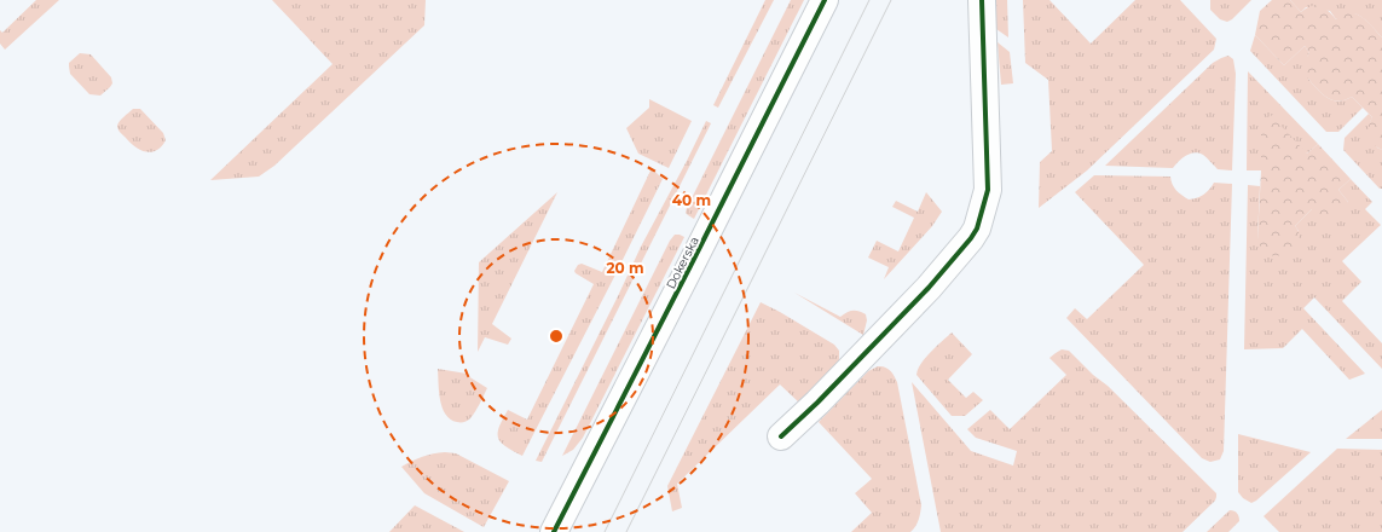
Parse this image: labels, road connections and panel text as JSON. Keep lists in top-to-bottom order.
{
  "streets": {
    "street": ["Dokerska"]
  },
  "rings": ["40 m", "20 m"]
}
